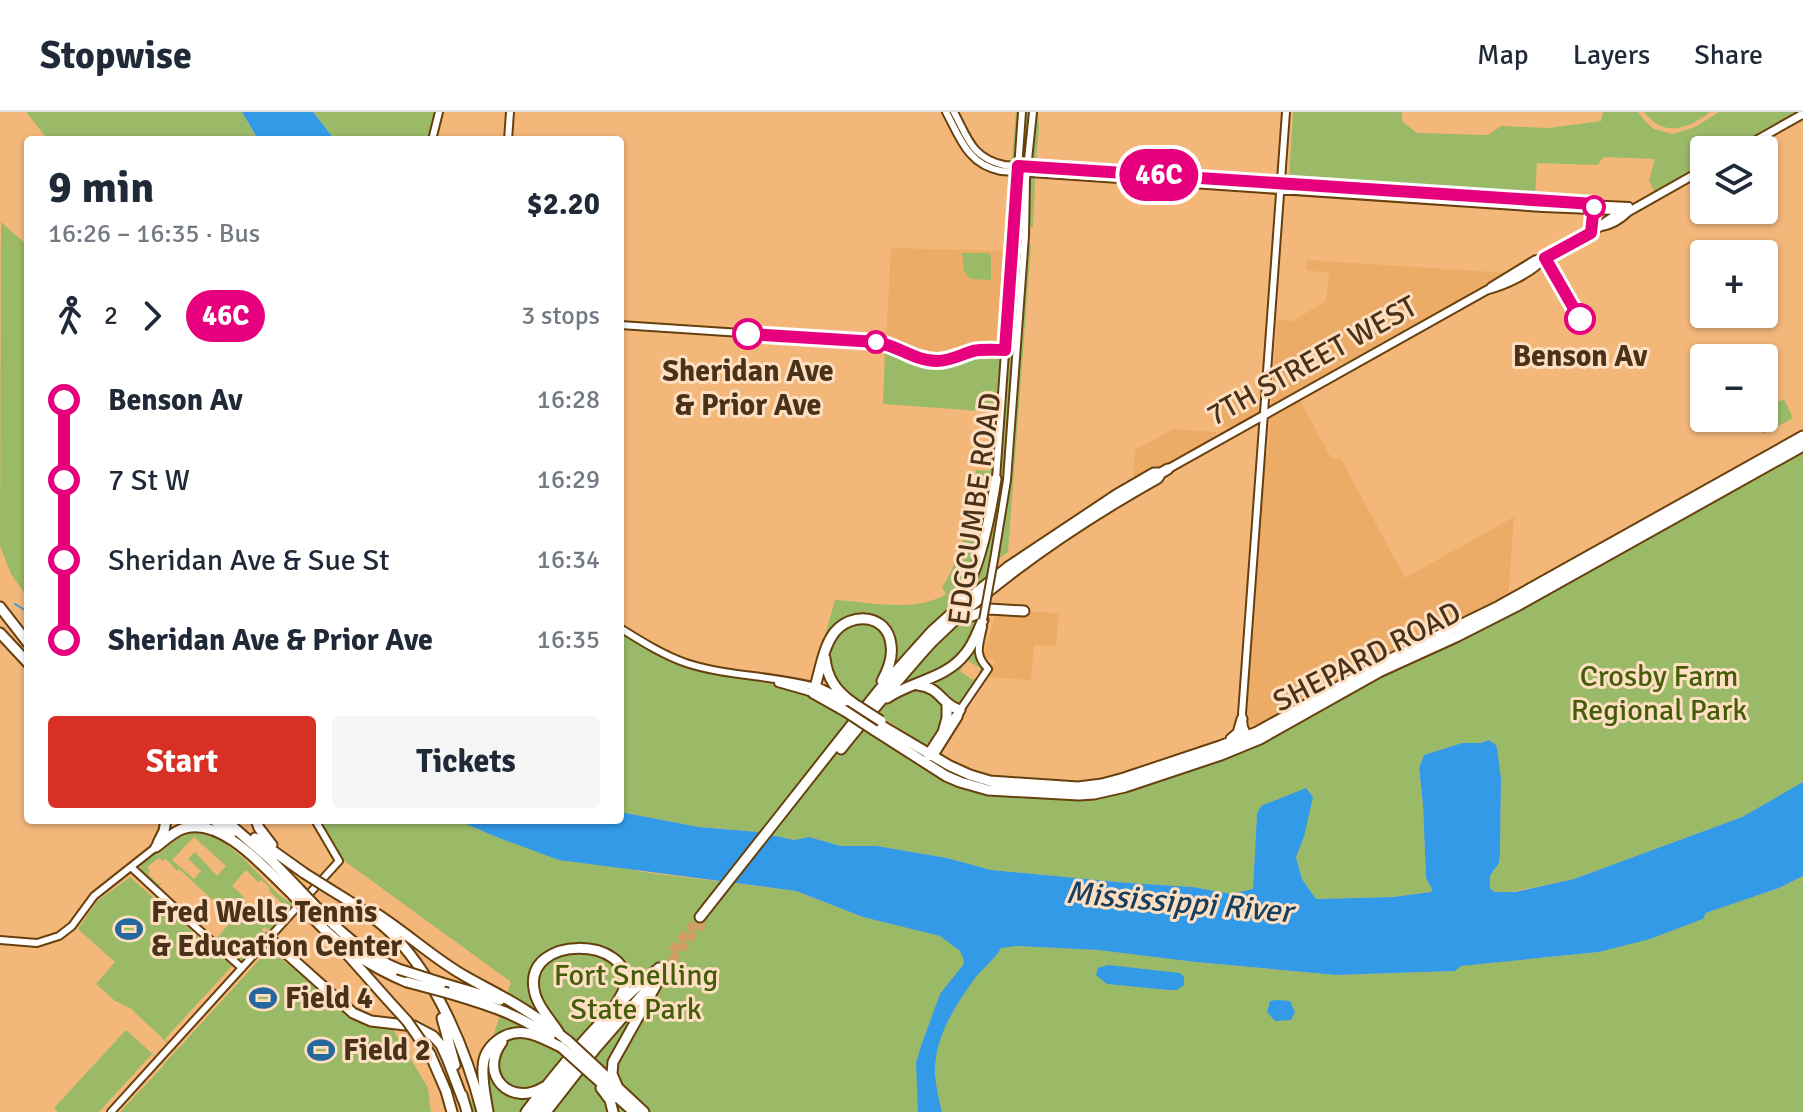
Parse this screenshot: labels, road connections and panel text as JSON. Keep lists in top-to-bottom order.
{
  "streets": {
    "highway": ["SHEPARD ROAD"],
    "main road": ["7TH STREET WEST"],
    "street": ["EDGCUMBE ROAD"]
  },
  "water": ["Mississippi River"],
  "parks": ["Crosby Farm Regional Park", "Fort Snelling State Park"],
  "places": {
    "other": ["Benson Av", "Sheridan Ave & Prior Ave"],
    "sports": ["Fred Wells Tennis & Education Center", "Field 4", "Field 2"]
  },
  "lines": ["bus line 46C"],
  "page": {
    "header": "Stopwise",
    "nav": ["Map", "Layers", "Share"],
    "on_map": "46C",
    "map_buttons": ["+", "−"],
    "heading": ["9 min", "16:26 – 16:35 · Bus", "$2.20"],
    "legs": ["2", "46C", "3 stops"],
    "list": [
      {
        "name": "Benson Av",
        "value": "16:28"
      },
      {
        "name": "7 St W",
        "value": "16:29"
      },
      {
        "name": "Sheridan Ave & Sue St",
        "value": "16:34"
      },
      {
        "name": "Sheridan Ave & Prior Ave",
        "value": "16:35"
      }
    ],
    "buttons": ["Start", "Tickets"]
  }
}
